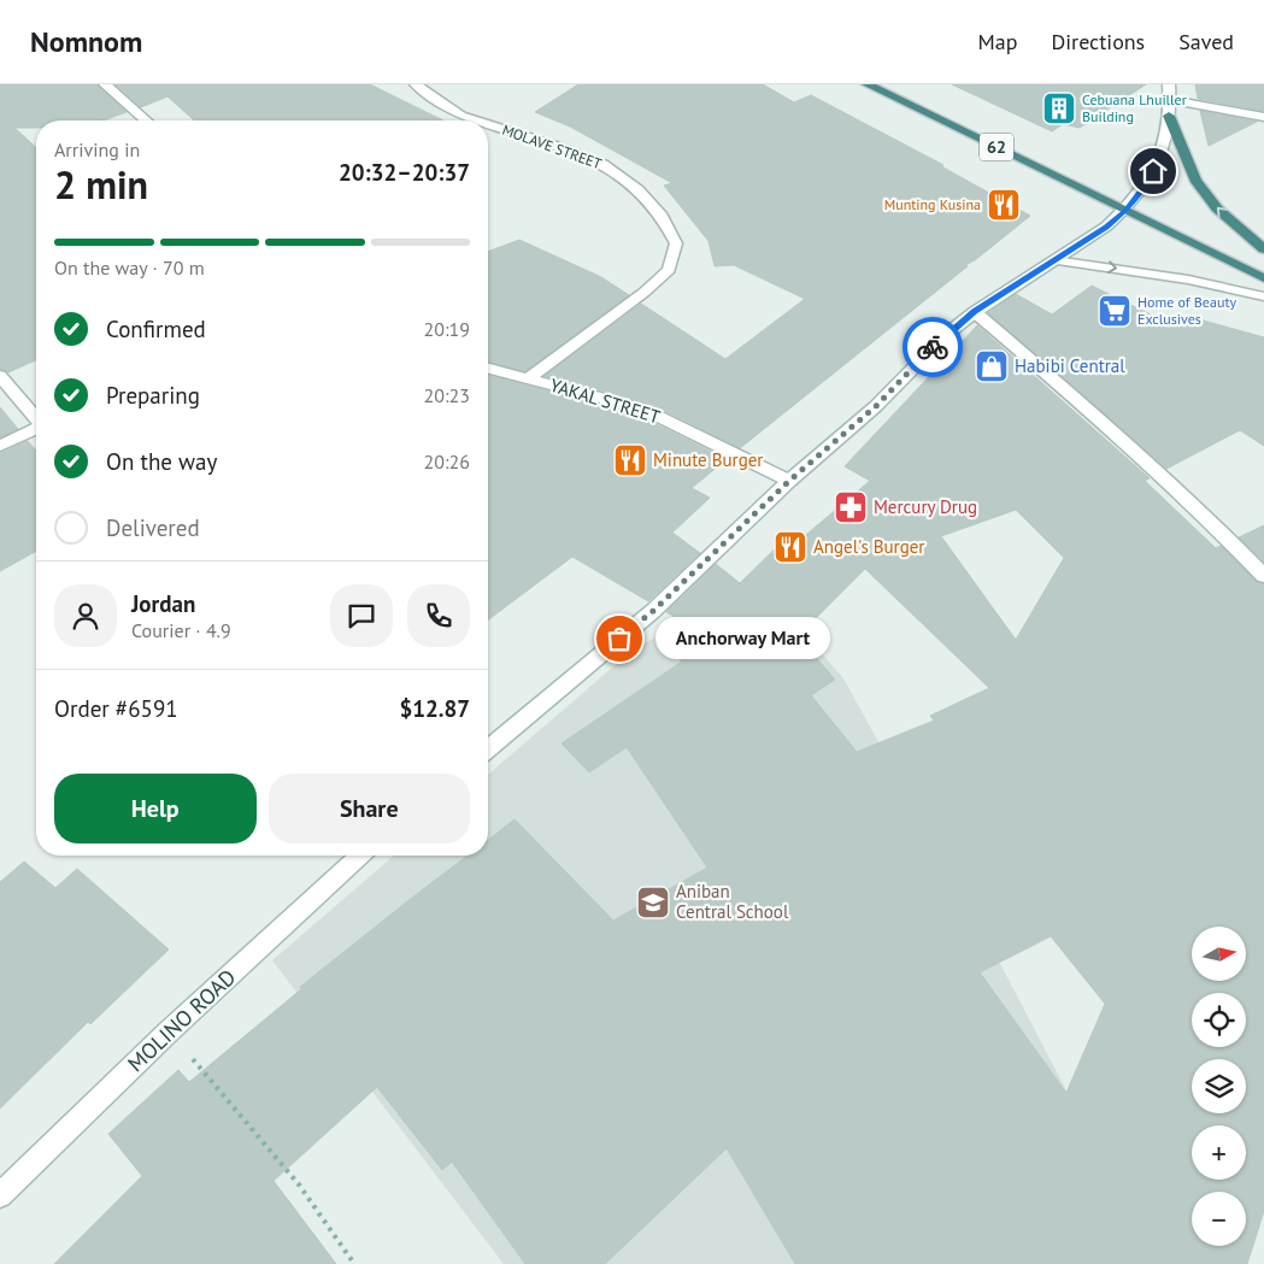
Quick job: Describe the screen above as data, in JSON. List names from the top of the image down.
{
  "streets": {
    "highway": ["62"],
    "main road": ["MOLAVE STREET", "YAKAL STREET", "MOLINO ROAD"]
  },
  "crossings": [
    ["MOLAVE STREET", "YAKAL STREET"]
  ],
  "places": {
    "building": ["Cebuana Lhuiller Building"],
    "restaurant": ["Munting Kusina", "Minute Burger", "Angel's Burger"],
    "supermarket": ["Home of Beauty Exclusives"],
    "shop": ["Habibi Central"],
    "pharmacy": ["Mercury Drug"],
    "other": ["Anchorway Mart"],
    "school or university": ["Aniban Central School"]
  },
  "north": "right",
  "page": {
    "header": "Nomnom",
    "nav": ["Map", "Directions", "Saved"],
    "heading": ["2 min", "Arriving in", "20:32–20:37"],
    "panel": [
      "Jordan",
      "Courier · 4.9",
      "Order #6591",
      "$12.87"
    ],
    "bar": "On the way · 70 m",
    "list": [
      ["Confirmed", "20:19"],
      ["Preparing", "20:23"],
      ["On the way", "20:26"],
      "Delivered"
    ],
    "bubble": "Anchorway Mart",
    "buttons": ["Help", "Share"],
    "map_buttons": ["+", "−"]
  }
}
